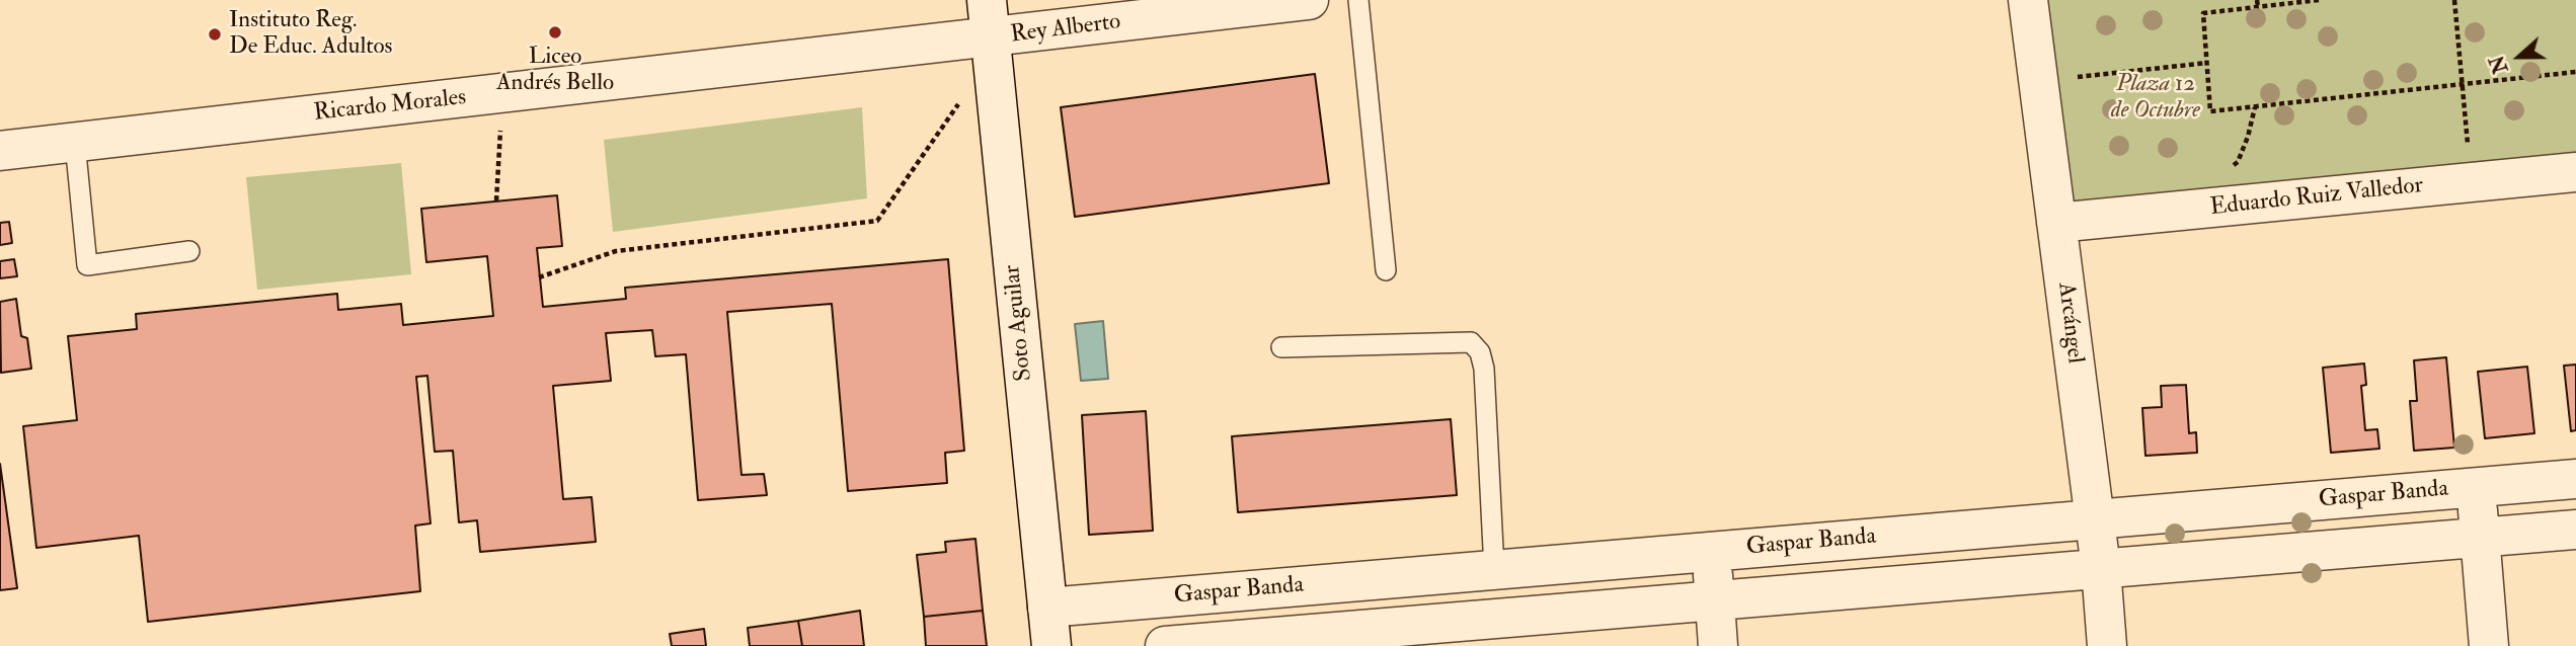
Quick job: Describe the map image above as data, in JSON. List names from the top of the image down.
{
  "streets": {
    "street": [
      "Rey Alberto",
      "Ricardo Morales",
      "Eduardo Ruiz Valledor",
      "Soto Aguilar",
      "Arcángel",
      "Gaspar Banda"
    ]
  },
  "crossings": [
    ["Rey Alberto", "Ricardo Morales"],
    ["Rey Alberto", "Soto Aguilar"],
    ["Ricardo Morales", "Soto Aguilar"],
    ["Eduardo Ruiz Valledor", "Arcángel"],
    ["Soto Aguilar", "Gaspar Banda"],
    ["Arcángel", "Gaspar Banda"]
  ],
  "parks": ["Plaza 12 de Octubre"],
  "places": ["Liceo Andrés Bello", "Instituto Reg. De Educ. Adultos"],
  "north": "left"
}
